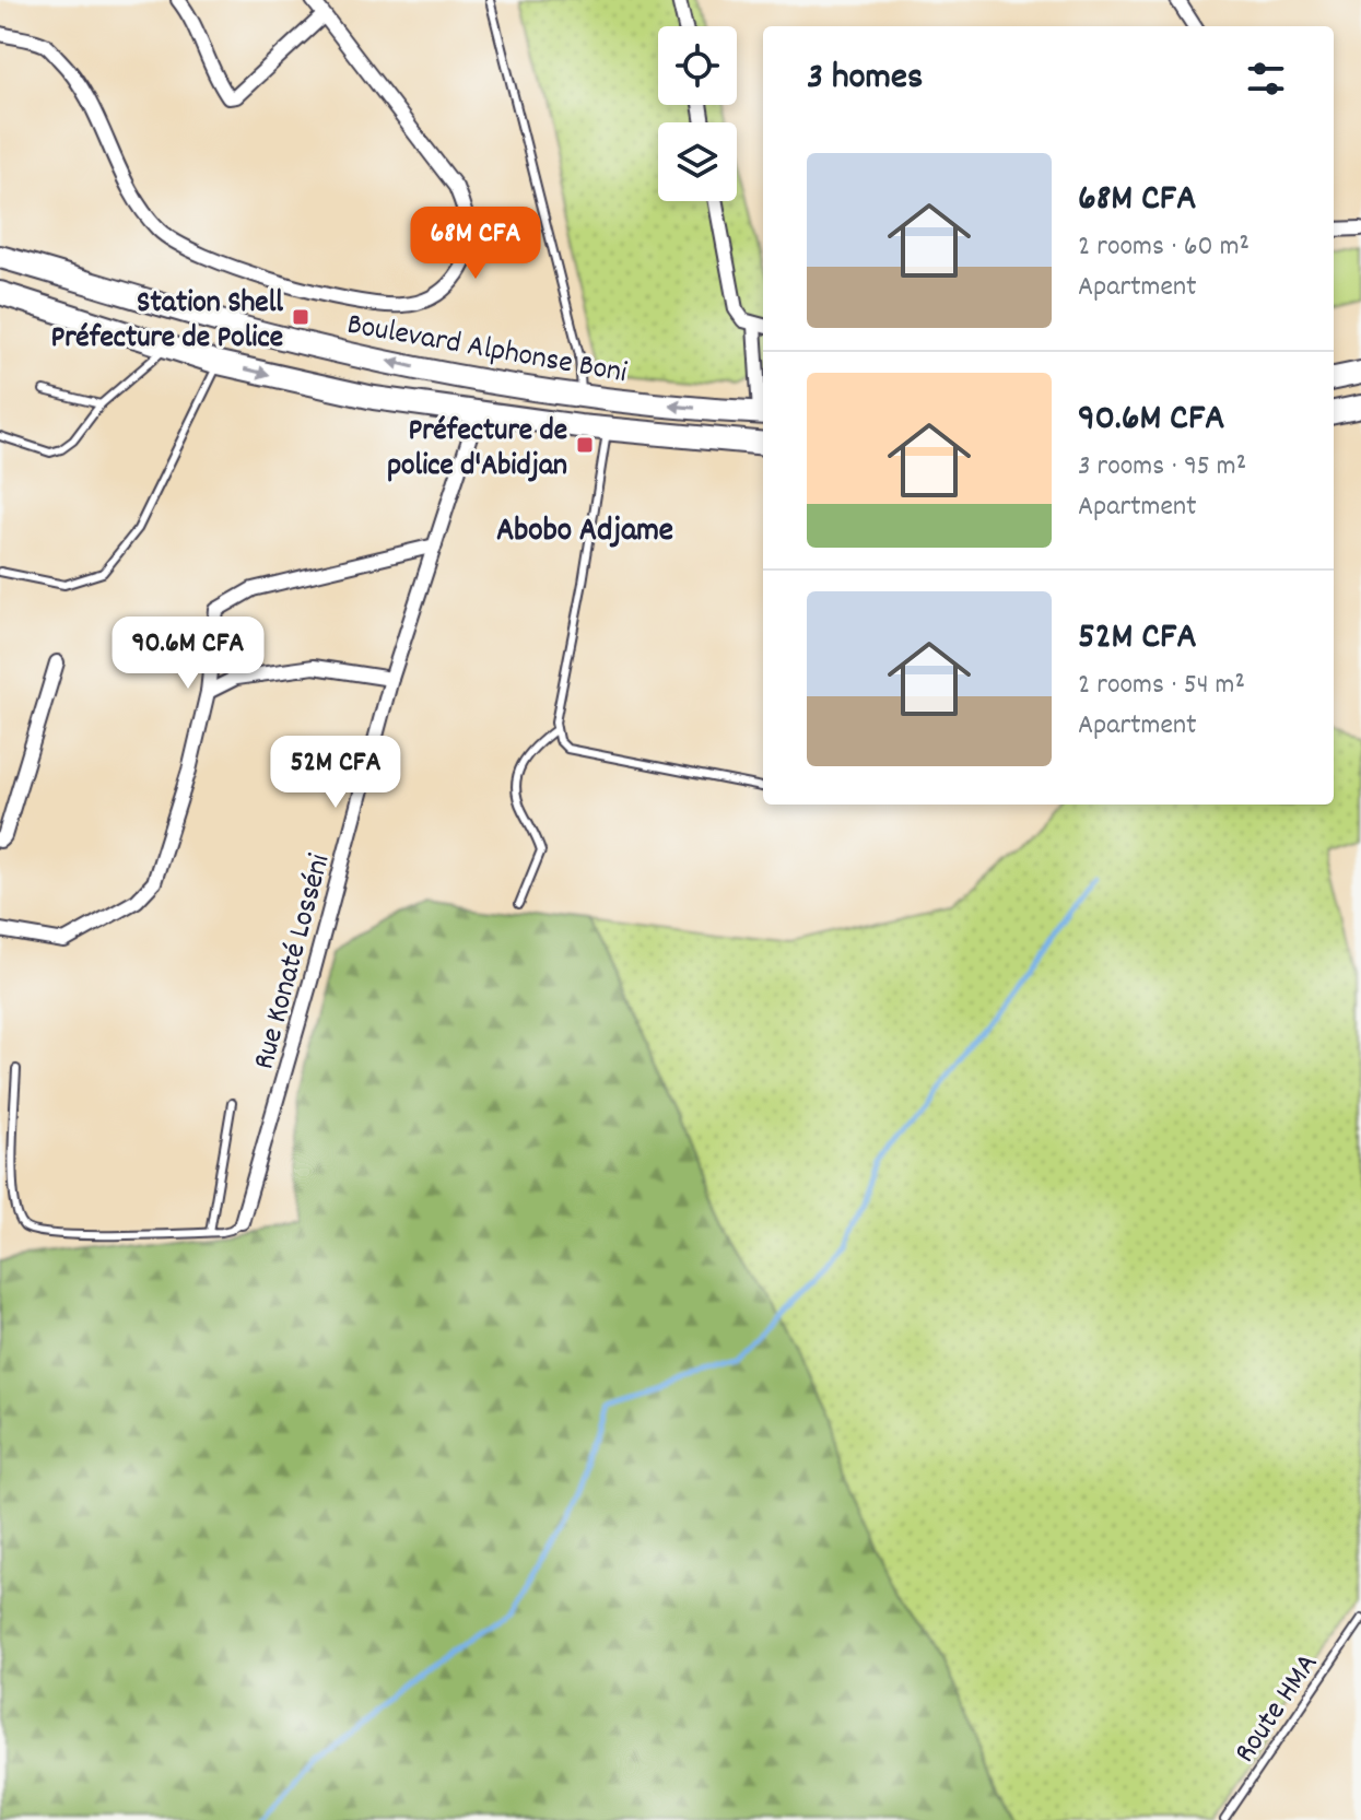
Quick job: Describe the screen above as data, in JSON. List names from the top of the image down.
{
  "streets": {
    "main road": ["Boulevard Alphonse Boni"],
    "street": ["Rue Konaté Losséni"],
    "lane": ["Route HMA"]
  },
  "crossings": [
    ["Boulevard Alphonse Boni", "Rue Konaté Losséni"]
  ],
  "districts": ["Abobo Adjame"],
  "places": {
    "transit": ["Station Shell Préfecture de Police", "Préfecture de police d'Abidjan"]
  },
  "page": {
    "heading": "3 homes",
    "list": [
      {
        "name": "68M CFA",
        "note": "2 rooms · 60 m² · Apartment"
      },
      {
        "name": "90.6M CFA",
        "note": "3 rooms · 95 m² · Apartment"
      },
      {
        "name": "52M CFA",
        "note": "2 rooms · 54 m² · Apartment"
      }
    ],
    "price": ["68M CFA", "90.6M CFA", "52M CFA"]
  }
}
